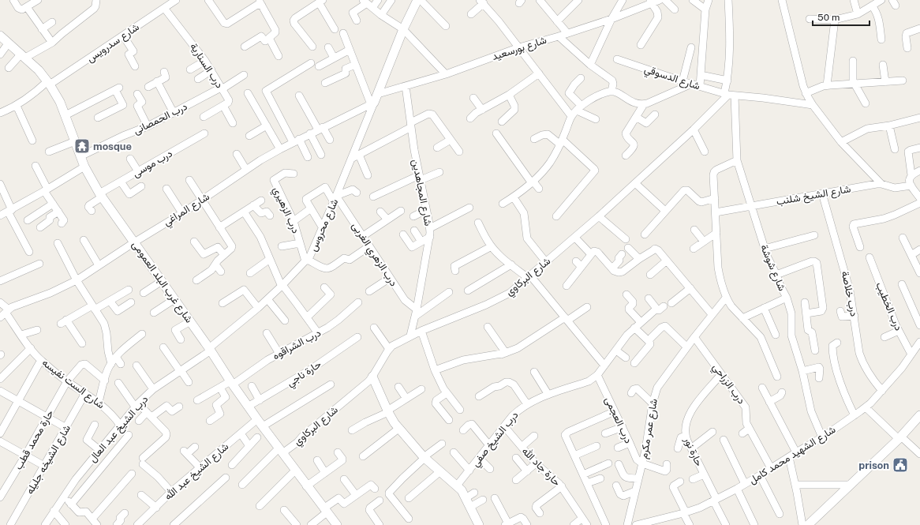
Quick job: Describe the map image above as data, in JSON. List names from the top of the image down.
{
  "streets": {
    "street": [
      "شارع سدرويس",
      "شارع بورسعيد",
      "درب السنارية",
      "شارع الدسوقي",
      "درب الحمصانى",
      "درب موسى",
      "شارع المجاهدين",
      "شارع الشيخ شلنب",
      "شارع المراغي",
      "درب الزهيري",
      "شارع محروس",
      "درب الزهري الغربى",
      "شارع شوشة",
      "شارع البركاوي",
      "شارع غرب البلد العمومى",
      "درب خلاصة",
      "درب الخطيب",
      "درب الشراقوه",
      "حارة ناجي",
      "شارع الست نفيسه",
      "درب الزراحي",
      "درب العجمى",
      "درب الشيخ عبد العال",
      "شارع عمر مكرم",
      "درب الشيخ صفي",
      "حارة محمد قطب",
      "حارة نور",
      "شارع الشهيد محمد كامل",
      "شارع الشيخه جليله",
      "حارة جاد الله",
      "شارع الشيخ عبد الله"
    ]
  },
  "crossings": [
    ["شارع سدرويس", "درب السنارية"],
    ["شارع سدرويس", "شارع غرب البلد العمومى"],
    ["شارع بورسعيد", "شارع المجاهدين"],
    ["درب السنارية", "درب الحمصانى"],
    ["شارع الدسوقي", "شارع شوشة"],
    ["شارع الدسوقي", "شارع البركاوي"],
    ["درب الحمصانى", "شارع غرب البلد العمومى"],
    ["درب موسى", "شارع غرب البلد العمومى"],
    ["شارع المجاهدين", "درب الزهري الغربى"],
    ["شارع المجاهدين", "شارع البركاوي"],
    ["شارع الشيخ شلنب", "شارع شوشة"],
    ["شارع الشيخ شلنب", "درب خلاصة"],
    ["شارع المراغي", "شارع محروس"],
    ["شارع المراغي", "شارع غرب البلد العمومى"],
    ["شارع المراغي", "شارع الست نفيسه"],
    ["درب الزهيري", "شارع محروس"],
    ["شارع محروس", "درب الزهري الغربى"],
    ["شارع محروس", "شارع غرب البلد العمومى"],
    ["شارع محروس", "درب الشيخ عبد العال"],
    ["شارع شوشة", "شارع البركاوي"],
    ["شارع شوشة", "شارع الشهيد محمد كامل"],
    ["شارع البركاوي", "شارع غرب البلد العمومى"],
    ["شارع غرب البلد العمومى", "درب الشراقوه"],
    ["شارع غرب البلد العمومى", "حارة ناجي"],
    ["شارع غرب البلد العمومى", "درب الشيخ عبد العال"],
    ["شارع غرب البلد العمومى", "شارع الشيخ عبد الله"],
    ["درب خلاصة", "شارع الشهيد محمد كامل"],
    ["درب الخطيب", "شارع الشهيد محمد كامل"],
    ["شارع الست نفيسه", "درب الشيخ عبد العال"],
    ["شارع الست نفيسه", "حارة محمد قطب"],
    ["شارع الست نفيسه", "شارع الشيخه جليله"],
    ["درب الزراحي", "شارع عمر مكرم"],
    ["درب الزراحي", "حارة نور"],
    ["درب الزراحي", "شارع الشهيد محمد كامل"],
    ["درب العجمى", "شارع عمر مكرم"],
    ["درب العجمى", "درب الشيخ صفي"],
    ["درب الشيخ صفي", "حارة جاد الله"],
    ["حارة نور", "شارع الشهيد محمد كامل"]
  ],
  "places": {
    "temple": ["mosque"],
    "public building": ["prison"]
  },
  "scale_bar": "50 m"
}
